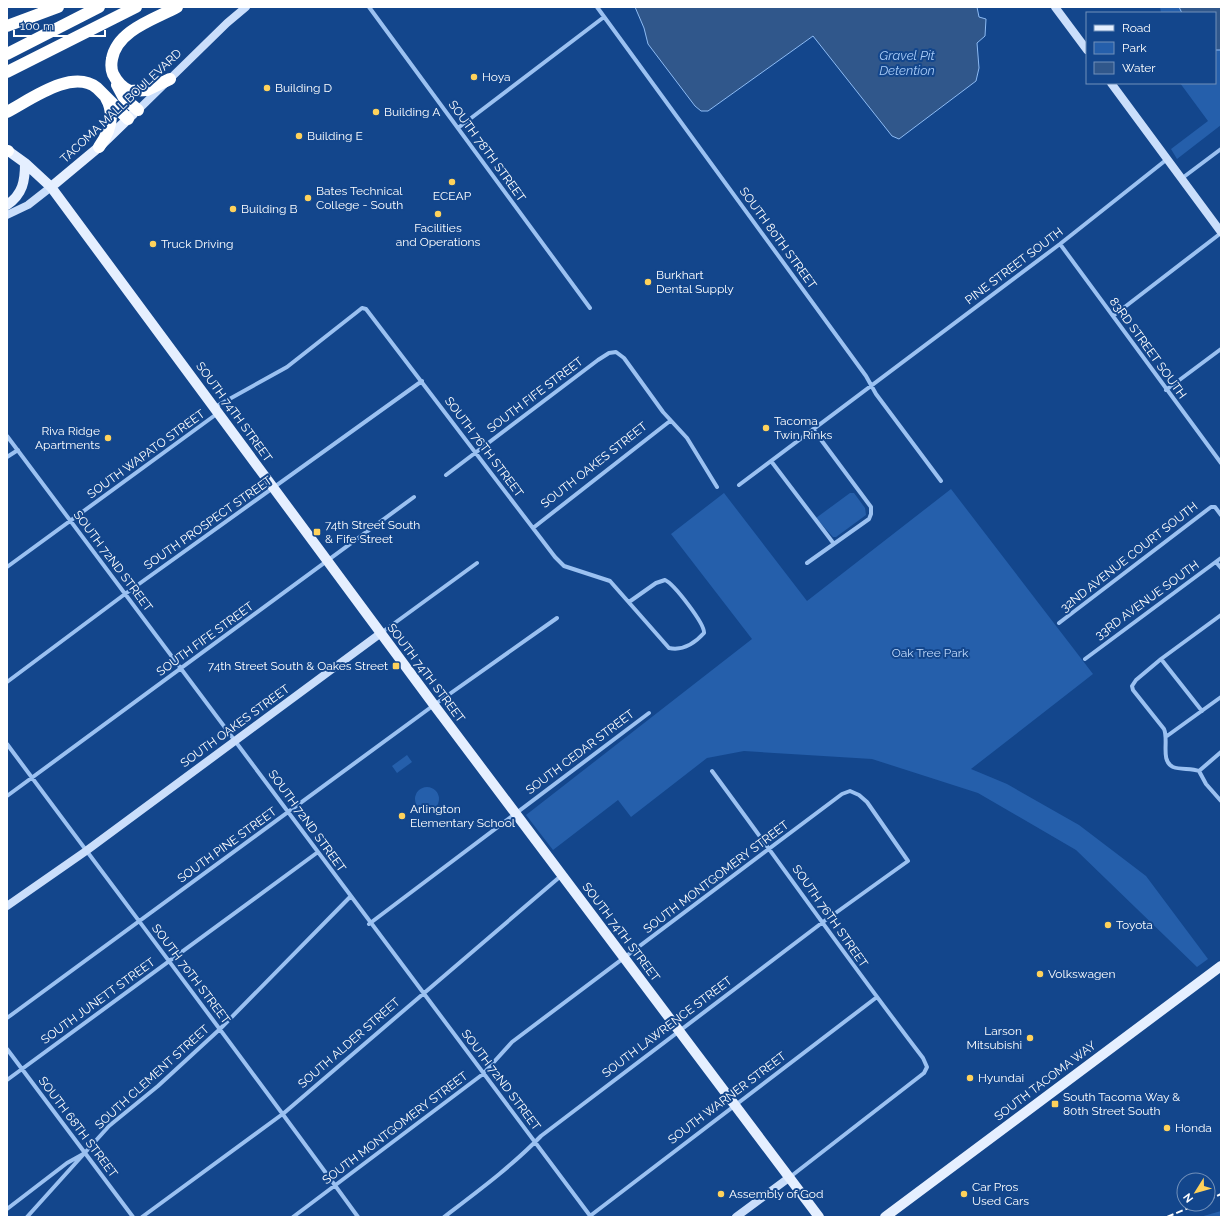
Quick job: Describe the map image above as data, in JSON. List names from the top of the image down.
{
  "streets": {
    "main road": ["TACOMA MALL BOULEVARD", "SOUTH 74TH STREET", "SOUTH TACOMA WAY"],
    "street": [
      "SOUTH 78TH STREET",
      "SOUTH 80TH STREET",
      "PINE STREET SOUTH",
      "83RD STREET SOUTH",
      "SOUTH FIFE STREET",
      "SOUTH 76TH STREET",
      "SOUTH WAPATO STREET",
      "SOUTH OAKES STREET",
      "SOUTH PROSPECT STREET",
      "32ND AVENUE COURT SOUTH",
      "SOUTH 72ND STREET",
      "33RD AVENUE SOUTH",
      "SOUTH CEDAR STREET",
      "SOUTH PINE STREET",
      "SOUTH MONTGOMERY STREET",
      "SOUTH 70TH STREET",
      "SOUTH JUNETT STREET",
      "SOUTH LAWRENCE STREET",
      "SOUTH ALDER STREET",
      "SOUTH CLEMENT STREET",
      "SOUTH WARNER STREET",
      "SOUTH 68TH STREET"
    ]
  },
  "crossings": [
    ["TACOMA MALL BOULEVARD", "SOUTH 74TH STREET"],
    ["SOUTH 80TH STREET", "PINE STREET SOUTH"],
    ["PINE STREET SOUTH", "83RD STREET SOUTH"],
    ["SOUTH FIFE STREET", "SOUTH 74TH STREET"],
    ["SOUTH FIFE STREET", "SOUTH 76TH STREET"],
    ["SOUTH FIFE STREET", "SOUTH OAKES STREET"],
    ["SOUTH FIFE STREET", "SOUTH 72ND STREET"],
    ["SOUTH FIFE STREET", "SOUTH 70TH STREET"],
    ["SOUTH 74TH STREET", "SOUTH 76TH STREET"],
    ["SOUTH 74TH STREET", "SOUTH WAPATO STREET"],
    ["SOUTH 74TH STREET", "SOUTH OAKES STREET"],
    ["SOUTH 74TH STREET", "SOUTH PROSPECT STREET"],
    ["SOUTH 74TH STREET", "SOUTH CEDAR STREET"],
    ["SOUTH 74TH STREET", "SOUTH PINE STREET"],
    ["SOUTH 74TH STREET", "SOUTH MONTGOMERY STREET"],
    ["SOUTH 74TH STREET", "SOUTH LAWRENCE STREET"],
    ["SOUTH 74TH STREET", "SOUTH ALDER STREET"],
    ["SOUTH 74TH STREET", "SOUTH WARNER STREET"],
    ["SOUTH 76TH STREET", "SOUTH WAPATO STREET"],
    ["SOUTH 76TH STREET", "SOUTH OAKES STREET"],
    ["SOUTH 76TH STREET", "SOUTH PROSPECT STREET"],
    ["SOUTH 76TH STREET", "SOUTH MONTGOMERY STREET"],
    ["SOUTH 76TH STREET", "SOUTH LAWRENCE STREET"],
    ["SOUTH 76TH STREET", "SOUTH WARNER STREET"],
    ["SOUTH WAPATO STREET", "SOUTH 72ND STREET"],
    ["SOUTH OAKES STREET", "SOUTH 72ND STREET"],
    ["SOUTH OAKES STREET", "SOUTH 70TH STREET"],
    ["SOUTH PROSPECT STREET", "SOUTH 72ND STREET"],
    ["SOUTH 72ND STREET", "SOUTH CEDAR STREET"],
    ["SOUTH 72ND STREET", "SOUTH PINE STREET"],
    ["SOUTH 72ND STREET", "SOUTH MONTGOMERY STREET"],
    ["SOUTH 72ND STREET", "SOUTH JUNETT STREET"],
    ["SOUTH 72ND STREET", "SOUTH LAWRENCE STREET"],
    ["SOUTH 72ND STREET", "SOUTH ALDER STREET"],
    ["SOUTH 72ND STREET", "SOUTH CLEMENT STREET"],
    ["SOUTH 72ND STREET", "SOUTH WARNER STREET"],
    ["SOUTH PINE STREET", "SOUTH 70TH STREET"],
    ["SOUTH MONTGOMERY STREET", "SOUTH 70TH STREET"],
    ["SOUTH MONTGOMERY STREET", "SOUTH LAWRENCE STREET"],
    ["SOUTH 70TH STREET", "SOUTH JUNETT STREET"],
    ["SOUTH 70TH STREET", "SOUTH ALDER STREET"],
    ["SOUTH 70TH STREET", "SOUTH CLEMENT STREET"],
    ["SOUTH JUNETT STREET", "SOUTH 68TH STREET"],
    ["SOUTH CLEMENT STREET", "SOUTH 68TH STREET"]
  ],
  "water": ["Gravel Pit Detention"],
  "parks": ["Oak Tree Park"],
  "places": {
    "other": [
      "Hoya",
      "Building D",
      "Building A",
      "Building E",
      "ECEAP",
      "Bates Technical College - South",
      "Building B",
      "Facilities and Operations",
      "Truck Driving",
      "Burkhart Dental Supply",
      "Tacoma Twin Rinks",
      "Riva Ridge Apartments",
      "Arlington Elementary School",
      "Toyota",
      "Volkswagen",
      "Larson Mitsubishi",
      "Hyundai",
      "Honda",
      "Assembly of God",
      "Car Pros Used Cars"
    ],
    "transit": ["74th Street South & Fife Street", "74th Street South & Oakes Street", "South Tacoma Way & 80th Street South"]
  },
  "legend": ["Road", "Park", "Water"],
  "scale_bar": "100 m",
  "north": "bottom left"
}
